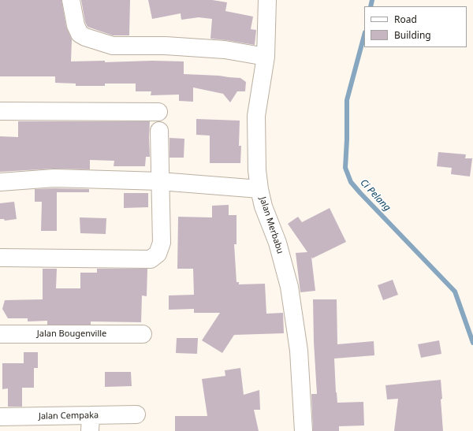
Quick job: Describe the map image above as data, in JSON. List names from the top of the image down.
{
  "streets": {
    "street": ["Jalan Merbabu", "Jalan Bougenville", "Jalan Cempaka"]
  },
  "water": ["Ci Pelang"],
  "legend": ["Road", "Building"]
}
